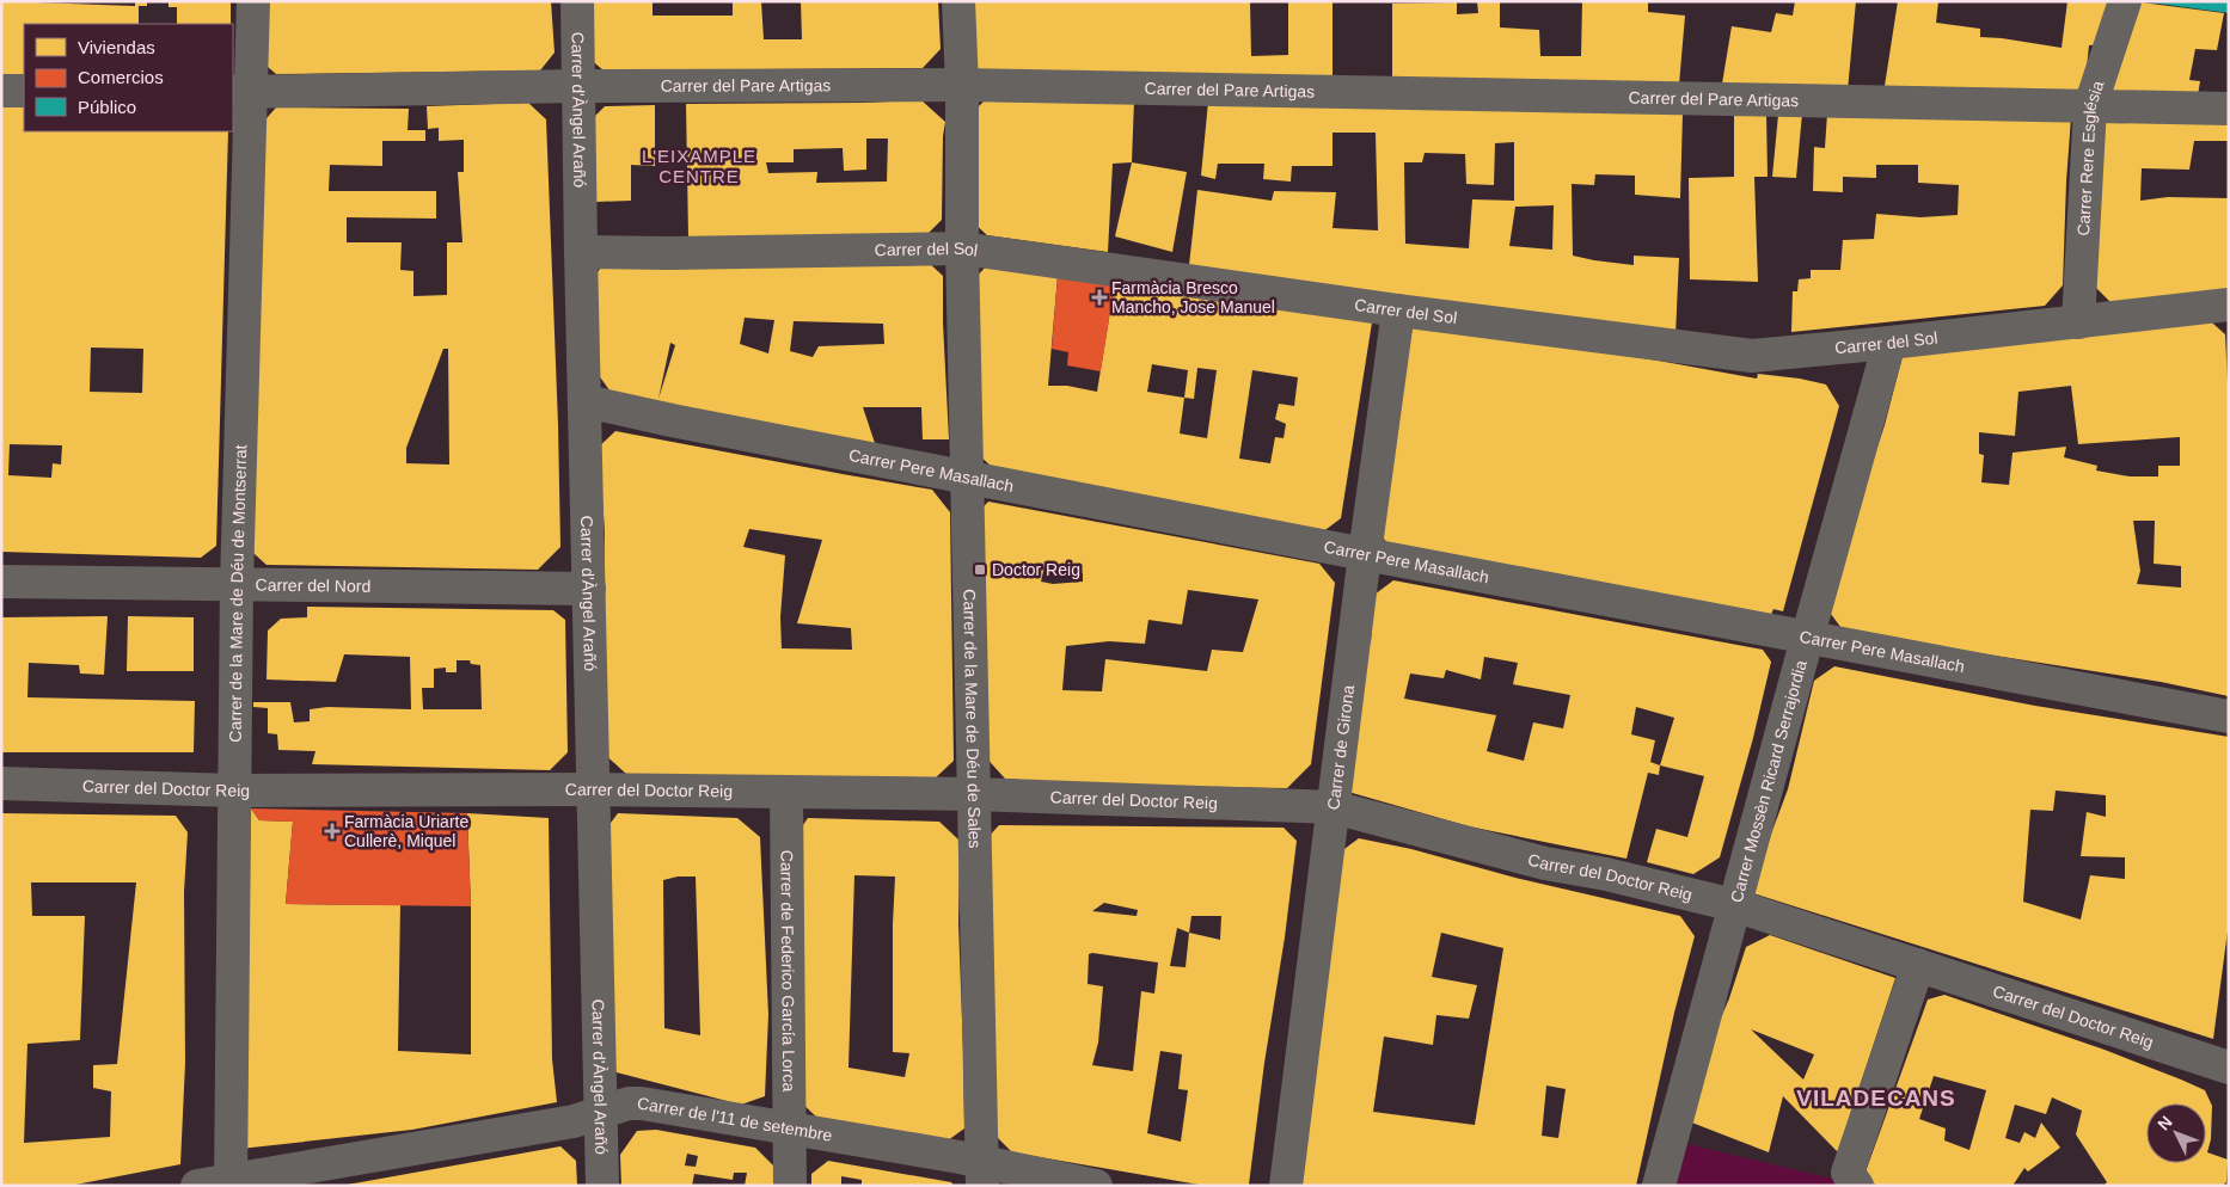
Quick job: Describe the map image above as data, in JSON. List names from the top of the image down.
{
  "streets": {
    "street": [
      "Carrer del Pare Artigas",
      "Carrer d'Àngel Arañó",
      "Carrer Rere Església",
      "Carrer del Sol",
      "Carrer Pere Masallach",
      "Carrer del Nord",
      "Carrer de la Mare de Déu de Montserrat",
      "Carrer de la Mare de Déu de Sales",
      "Carrer de Girona",
      "Carrer Mossèn Ricard Serrajordia",
      "Carrer del Doctor Reig",
      "Carrer de Federico García Lorca",
      "Carrer de l'11 de setembre"
    ]
  },
  "crossings": [
    ["Carrer del Pare Artigas", "Carrer d'Àngel Arañó"],
    ["Carrer del Pare Artigas", "Carrer Rere Església"],
    ["Carrer del Pare Artigas", "Carrer de la Mare de Déu de Montserrat"],
    ["Carrer del Pare Artigas", "Carrer de la Mare de Déu de Sales"],
    ["Carrer d'Àngel Arañó", "Carrer del Sol"],
    ["Carrer d'Àngel Arañó", "Carrer Pere Masallach"],
    ["Carrer d'Àngel Arañó", "Carrer del Nord"],
    ["Carrer d'Àngel Arañó", "Carrer del Doctor Reig"],
    ["Carrer d'Àngel Arañó", "Carrer de l'11 de setembre"],
    ["Carrer Rere Església", "Carrer del Sol"],
    ["Carrer del Sol", "Carrer de la Mare de Déu de Sales"],
    ["Carrer del Sol", "Carrer de Girona"],
    ["Carrer del Sol", "Carrer Mossèn Ricard Serrajordia"],
    ["Carrer Pere Masallach", "Carrer de la Mare de Déu de Sales"],
    ["Carrer Pere Masallach", "Carrer de Girona"],
    ["Carrer Pere Masallach", "Carrer Mossèn Ricard Serrajordia"],
    ["Carrer del Nord", "Carrer de la Mare de Déu de Montserrat"],
    ["Carrer de la Mare de Déu de Montserrat", "Carrer del Doctor Reig"],
    ["Carrer de la Mare de Déu de Montserrat", "Carrer de l'11 de setembre"],
    ["Carrer de la Mare de Déu de Sales", "Carrer del Doctor Reig"],
    ["Carrer de la Mare de Déu de Sales", "Carrer de l'11 de setembre"],
    ["Carrer de Girona", "Carrer del Doctor Reig"],
    ["Carrer Mossèn Ricard Serrajordia", "Carrer del Doctor Reig"],
    ["Carrer del Doctor Reig", "Carrer de Federico García Lorca"],
    ["Carrer de Federico García Lorca", "Carrer de l'11 de setembre"]
  ],
  "districts": ["L'EIXAMPLE CENTRE", "VILADECANS"],
  "places": {
    "health": ["Farmàcia Bresco Mancho, Jose Manuel", "Farmàcia Uriarte Cullerè, Miquel"],
    "transit": ["Doctor Reig"]
  },
  "legend": ["Viviendas", "Comercios", "Público"],
  "north": "top left"
}
